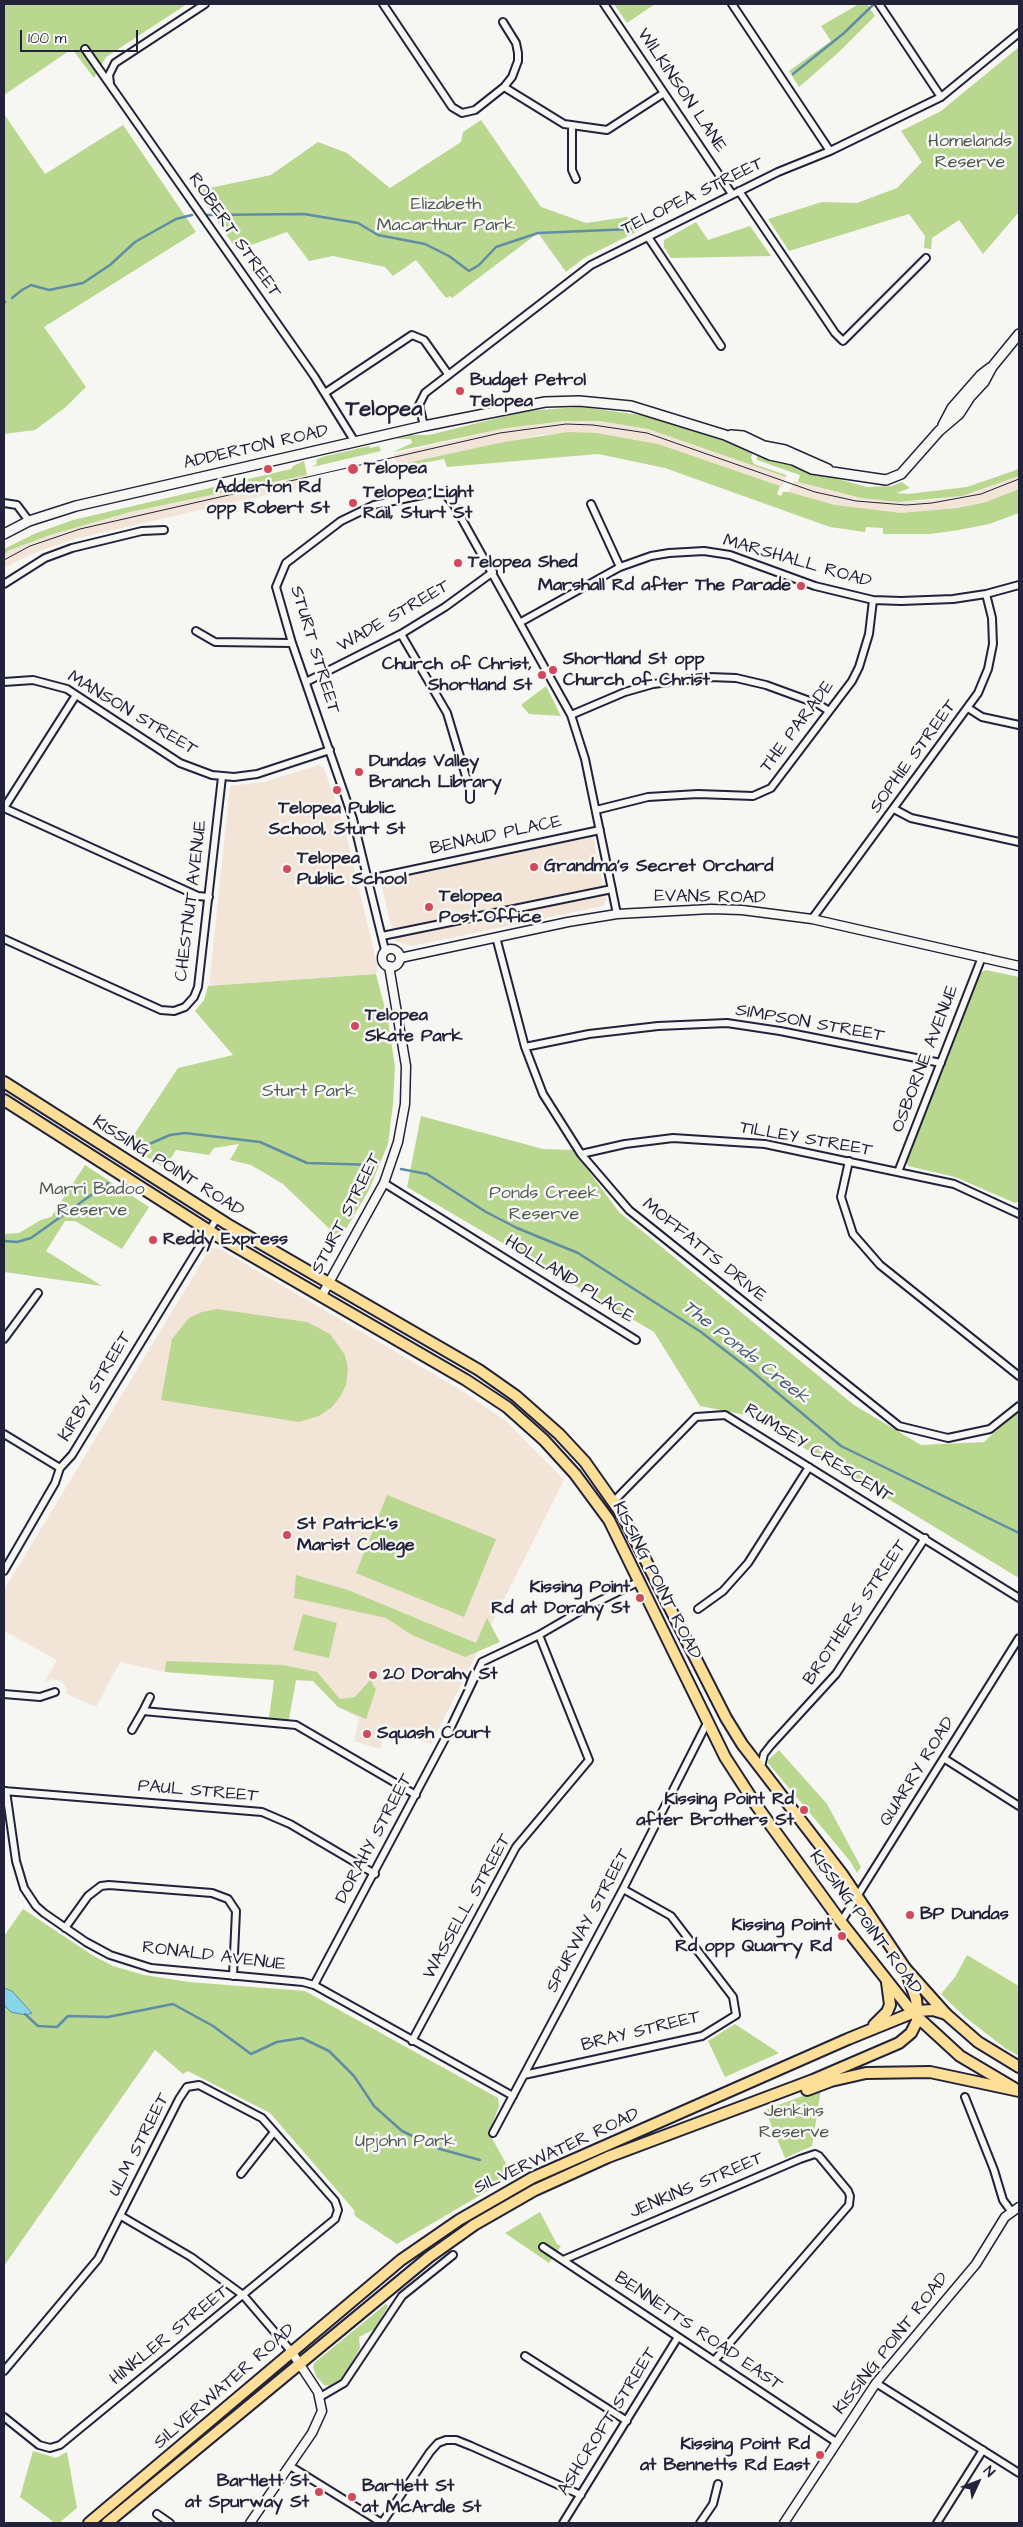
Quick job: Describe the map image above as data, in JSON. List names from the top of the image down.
{
  "streets": {
    "main road": ["ADDERTON ROAD", "KISSING POINT ROAD", "SILVERWATER ROAD"],
    "street": [
      "WILKINSON LANE",
      "TELOPEA STREET",
      "ROBERT STREET",
      "MARSHALL ROAD",
      "WADE STREET",
      "STURT STREET",
      "MANSON STREET",
      "THE PARADE",
      "SOPHIE STREET",
      "BENAUD PLACE",
      "EVANS ROAD",
      "CHESTNUT AVENUE",
      "SIMPSON STREET",
      "OSBORNE AVENUE",
      "TILLEY STREET",
      "MOFFATTS DRIVE",
      "HOLLAND PLACE",
      "KIRBY STREET",
      "RUMSEY CRESCENT",
      "BROTHERS STREET",
      "QUARRY ROAD",
      "PAUL STREET",
      "DORAHY STREET",
      "WASSELL STREET",
      "SPURWAY STREET",
      "RONALD AVENUE",
      "BRAY STREET",
      "ULM STREET",
      "JENKINS STREET",
      "BENNETTS ROAD EAST",
      "HINKLER STREET",
      "ASHCROFT STREET"
    ]
  },
  "crossings": [
    ["WILKINSON LANE", "TELOPEA STREET"],
    ["TELOPEA STREET", "ADDERTON ROAD"],
    ["ROBERT STREET", "ADDERTON ROAD"],
    ["MARSHALL ROAD", "THE PARADE"],
    ["MARSHALL ROAD", "SOPHIE STREET"],
    ["WADE STREET", "STURT STREET"],
    ["STURT STREET", "MANSON STREET"],
    ["STURT STREET", "BENAUD PLACE"],
    ["STURT STREET", "EVANS ROAD"],
    ["STURT STREET", "KISSING POINT ROAD"],
    ["STURT STREET", "HOLLAND PLACE"],
    ["MANSON STREET", "CHESTNUT AVENUE"],
    ["SOPHIE STREET", "EVANS ROAD"],
    ["EVANS ROAD", "OSBORNE AVENUE"],
    ["EVANS ROAD", "MOFFATTS DRIVE"],
    ["SIMPSON STREET", "OSBORNE AVENUE"],
    ["SIMPSON STREET", "MOFFATTS DRIVE"],
    ["OSBORNE AVENUE", "TILLEY STREET"],
    ["TILLEY STREET", "MOFFATTS DRIVE"],
    ["KISSING POINT ROAD", "KIRBY STREET"],
    ["KISSING POINT ROAD", "RUMSEY CRESCENT"],
    ["KISSING POINT ROAD", "BROTHERS STREET"],
    ["KISSING POINT ROAD", "QUARRY ROAD"],
    ["KISSING POINT ROAD", "DORAHY STREET"],
    ["KISSING POINT ROAD", "SPURWAY STREET"],
    ["KISSING POINT ROAD", "SILVERWATER ROAD"],
    ["KISSING POINT ROAD", "BENNETTS ROAD EAST"],
    ["RUMSEY CRESCENT", "BROTHERS STREET"],
    ["PAUL STREET", "DORAHY STREET"],
    ["PAUL STREET", "RONALD AVENUE"],
    ["DORAHY STREET", "WASSELL STREET"],
    ["DORAHY STREET", "RONALD AVENUE"],
    ["SPURWAY STREET", "BRAY STREET"],
    ["ULM STREET", "HINKLER STREET"],
    ["JENKINS STREET", "BENNETTS ROAD EAST"],
    ["BENNETTS ROAD EAST", "ASHCROFT STREET"]
  ],
  "districts": ["Telopea"],
  "water": ["The Ponds Creek"],
  "parks": [
    "Homelands Reserve",
    "Elizabeth Macarthur Park",
    "Sturt Park",
    "Marri Badoo Reserve",
    "Ponds Creek Reserve",
    "Jenkins Reserve",
    "Upjohn Park"
  ],
  "places": [
    "Budget Petrol Telopea",
    "Adderton Rd opp Robert St",
    "Telopea",
    "Telopea Light Rail, Sturt St",
    "Telopea Shed",
    "Marshall Rd after The Parade",
    "Shortland St opp Church of Christ",
    "Church of Christ, Shortland St",
    "Dundas Valley Branch Library",
    "Telopea Public School, Sturt St",
    "Grandma's Secret Orchard",
    "Telopea Public School",
    "Telopea Post Office",
    "Telopea Skate Park",
    "Reddy Express",
    "St Patrick's Marist College",
    "Kissing Point Rd at Dorahy St",
    "20 Dorahy St",
    "Squash Court",
    "Kissing Point Rd after Brothers St",
    "BP Dundas",
    "Kissing Point Rd opp Quarry Rd",
    "Kissing Point Rd at Bennetts Rd East",
    "Bartlett St at Spurway St",
    "Bartlett St at McArdle St"
  ],
  "scale_bar": "100 m",
  "north": "top right"
}
